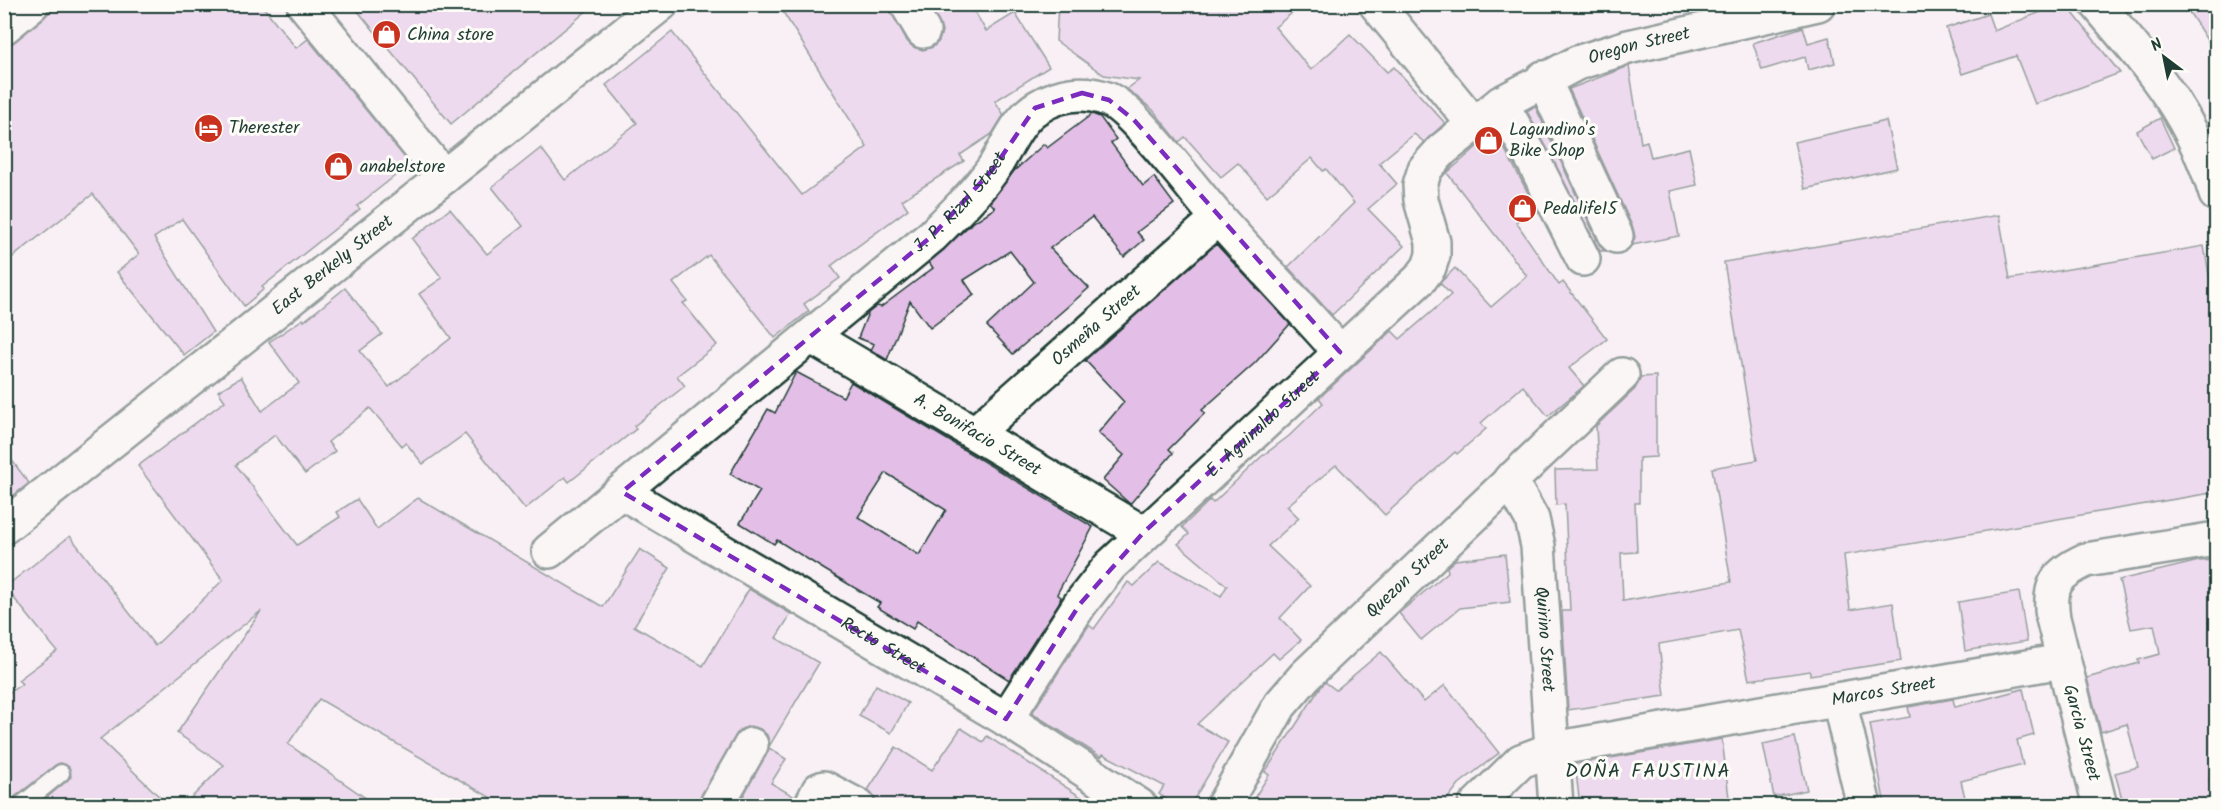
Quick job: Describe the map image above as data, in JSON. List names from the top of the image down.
{
  "streets": {
    "street": [
      "Oregon Street",
      "J. P. Rizal Street",
      "East Berkely Street",
      "Osmeña Street",
      "E. Aguinaldo Street",
      "A. Bonifacio Street",
      "Quezon Street",
      "Quirino Street",
      "Recto Street",
      "Marcos Street",
      "Garcia Street"
    ]
  },
  "crossings": [
    ["Oregon Street", "E. Aguinaldo Street"],
    ["J. P. Rizal Street", "Osmeña Street"],
    ["J. P. Rizal Street", "E. Aguinaldo Street"],
    ["J. P. Rizal Street", "A. Bonifacio Street"],
    ["J. P. Rizal Street", "Recto Street"],
    ["Osmeña Street", "A. Bonifacio Street"],
    ["E. Aguinaldo Street", "A. Bonifacio Street"],
    ["E. Aguinaldo Street", "Recto Street"],
    ["Quezon Street", "Quirino Street"],
    ["Quirino Street", "Marcos Street"],
    ["Marcos Street", "Garcia Street"]
  ],
  "districts": ["DOÑA FAUSTINA"],
  "places": {
    "shop": [
      "China store",
      "Lagundino's Bike Shop",
      "anabelstore",
      "Pedalife15"
    ],
    "hotel": ["Therester"]
  },
  "north": "top left"
}
